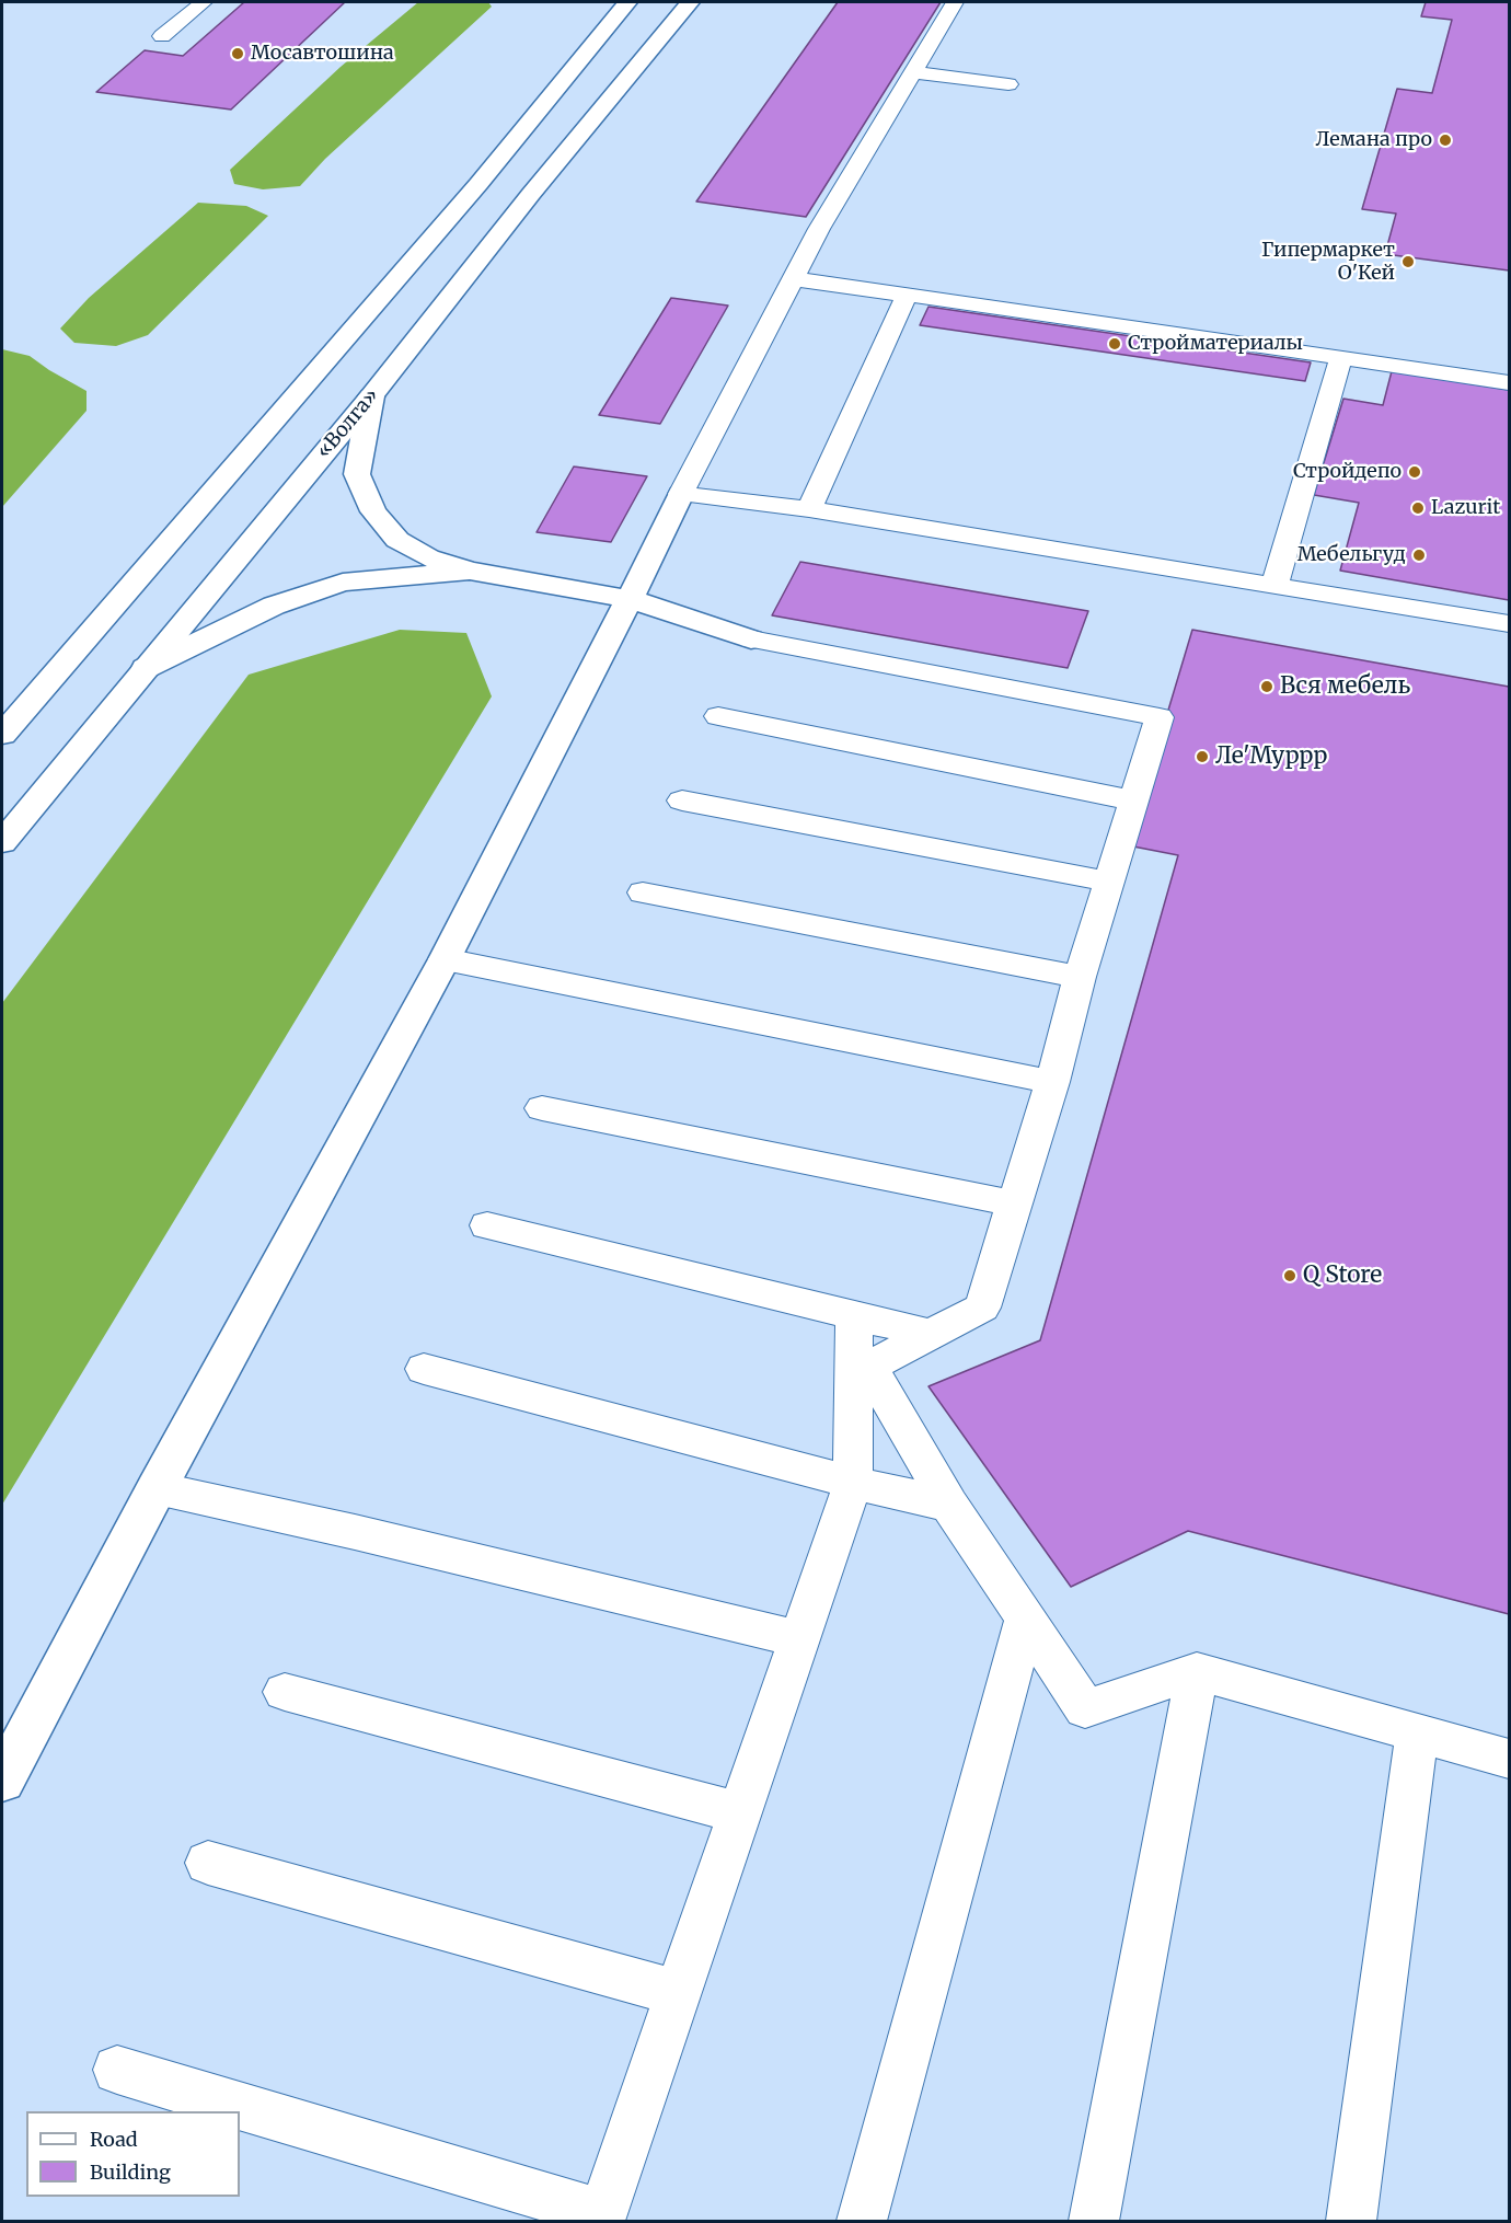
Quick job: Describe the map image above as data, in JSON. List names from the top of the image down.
{
  "streets": {
    "main road": ["«Волга»"]
  },
  "places": [
    "Мосавтошина",
    "Лемана про",
    "Гипермаркет О'Кей",
    "Стройматериалы",
    "Стройдепо",
    "Lazurit",
    "Мебельгуд",
    "Вся мебель",
    "Ле'Муррр",
    "Q Store"
  ],
  "legend": ["Road", "Building"]
}
